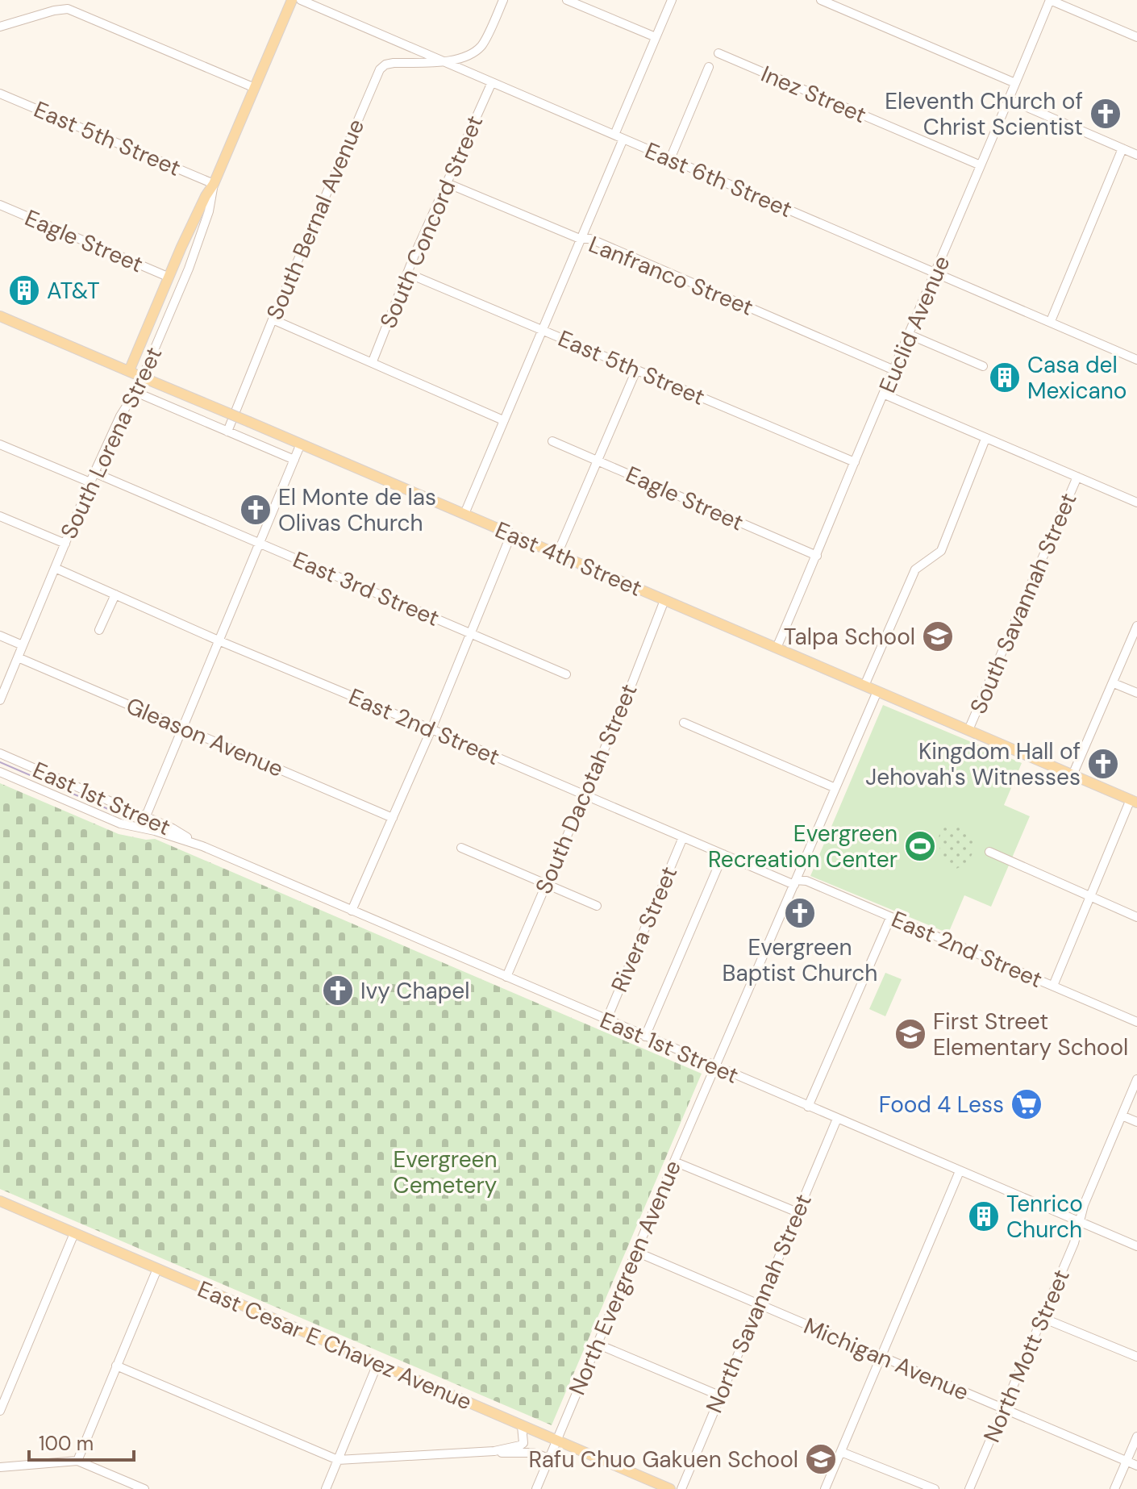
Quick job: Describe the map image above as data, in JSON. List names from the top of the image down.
{
  "streets": {
    "main road": ["South Lorena Street", "East 4th Street", "East Cesar E Chavez Avenue"],
    "street": [
      "Inez Street",
      "East 5th Street",
      "East 6th Street",
      "South Bernal Avenue",
      "South Concord Street",
      "Eagle Street",
      "Lanfranco Street",
      "Euclid Avenue",
      "East 3rd Street",
      "South Savannah Street",
      "East 2nd Street",
      "Gleason Avenue",
      "South Dacotah Street",
      "East 1st Street",
      "Rivera Street",
      "North Evergreen Avenue",
      "North Savannah Street",
      "North Mott Street",
      "Michigan Avenue"
    ]
  },
  "crossings": [
    ["Inez Street", "Euclid Avenue"],
    ["East 5th Street", "South Concord Street"],
    ["East 5th Street", "Euclid Avenue"],
    ["East 5th Street", "South Lorena Street"],
    ["East 6th Street", "South Bernal Avenue"],
    ["East 6th Street", "South Concord Street"],
    ["East 6th Street", "Euclid Avenue"],
    ["South Concord Street", "Lanfranco Street"],
    ["Eagle Street", "Euclid Avenue"],
    ["Eagle Street", "South Lorena Street"],
    ["Lanfranco Street", "Euclid Avenue"],
    ["Euclid Avenue", "East 4th Street"],
    ["South Lorena Street", "East 4th Street"],
    ["South Lorena Street", "East 3rd Street"],
    ["South Lorena Street", "East 2nd Street"],
    ["South Lorena Street", "Gleason Avenue"],
    ["East 4th Street", "South Savannah Street"],
    ["East 4th Street", "South Dacotah Street"],
    ["East 4th Street", "North Evergreen Avenue"],
    ["East 2nd Street", "South Dacotah Street"],
    ["East 2nd Street", "Rivera Street"],
    ["East 2nd Street", "North Evergreen Avenue"],
    ["South Dacotah Street", "East 1st Street"],
    ["East 1st Street", "Rivera Street"],
    ["East 1st Street", "North Evergreen Avenue"],
    ["East 1st Street", "North Savannah Street"],
    ["East 1st Street", "North Mott Street"],
    ["North Evergreen Avenue", "East Cesar E Chavez Avenue"],
    ["North Evergreen Avenue", "Michigan Avenue"],
    ["North Savannah Street", "Michigan Avenue"],
    ["North Mott Street", "Michigan Avenue"]
  ],
  "parks": ["Evergreen Cemetery"],
  "places": {
    "church": [
      "Eleventh Church of Christ Scientist",
      "El Monte de las Olivas Church",
      "Kingdom Hall of Jehovah's Witnesses",
      "Evergreen Baptist Church",
      "Ivy Chapel"
    ],
    "building": ["AT&T", "Casa del Mexicano", "Tenrico Church"],
    "school or university": ["Talpa School", "First Street Elementary School", "Rafu Chuo Gakuen School"],
    "sports": ["Evergreen Recreation Center"],
    "supermarket": ["Food 4 Less"]
  },
  "scale_bar": "100 m"
}
